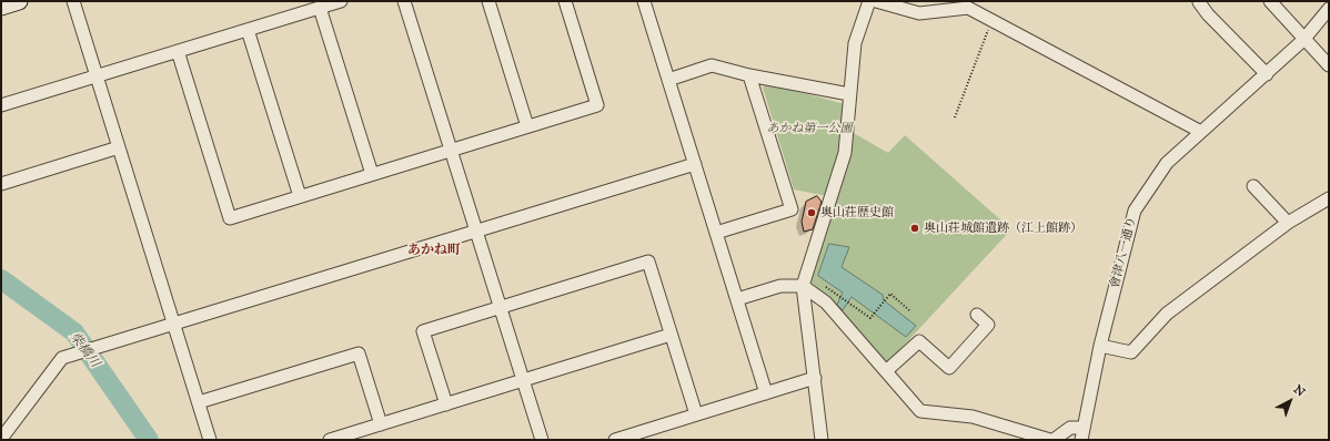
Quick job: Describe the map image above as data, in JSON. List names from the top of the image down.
{
  "streets": {
    "street": ["會津八一通り"]
  },
  "districts": ["あかね町"],
  "water": ["柴橋川"],
  "parks": ["あかね第一公園"],
  "places": ["奥山荘歴史館", "奥山荘城館遺跡（江上館跡）"],
  "north": "top right"
}
